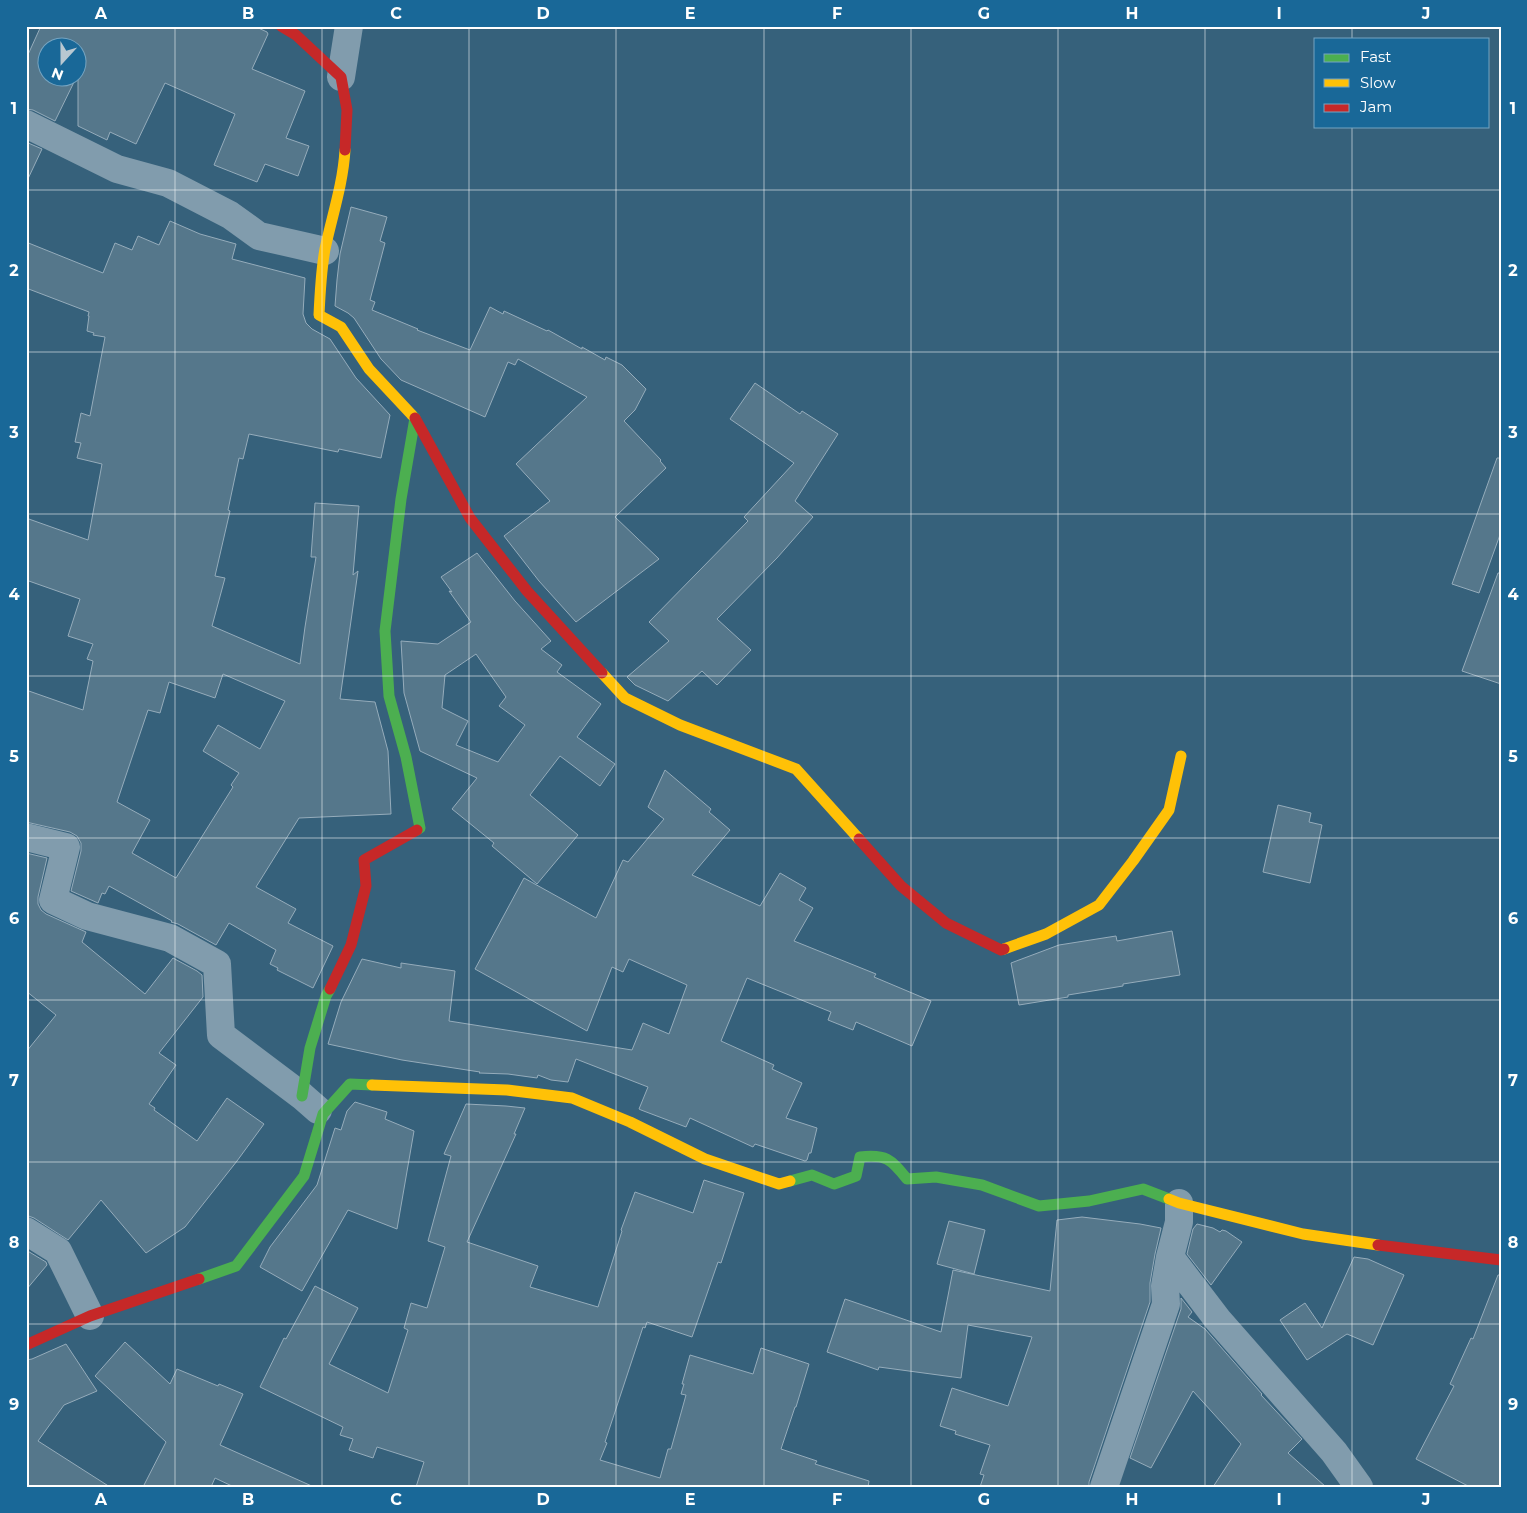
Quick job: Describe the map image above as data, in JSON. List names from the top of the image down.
{
  "legend": ["Fast", "Slow", "Jam"],
  "north": "bottom",
  "grid": {
    "columns": [
      "A",
      "B",
      "C",
      "D",
      "E",
      "F",
      "G",
      "H",
      "I",
      "J"
    ],
    "rows": [
      "1",
      "2",
      "3",
      "4",
      "5",
      "6",
      "7",
      "8",
      "9"
    ]
  }
}
